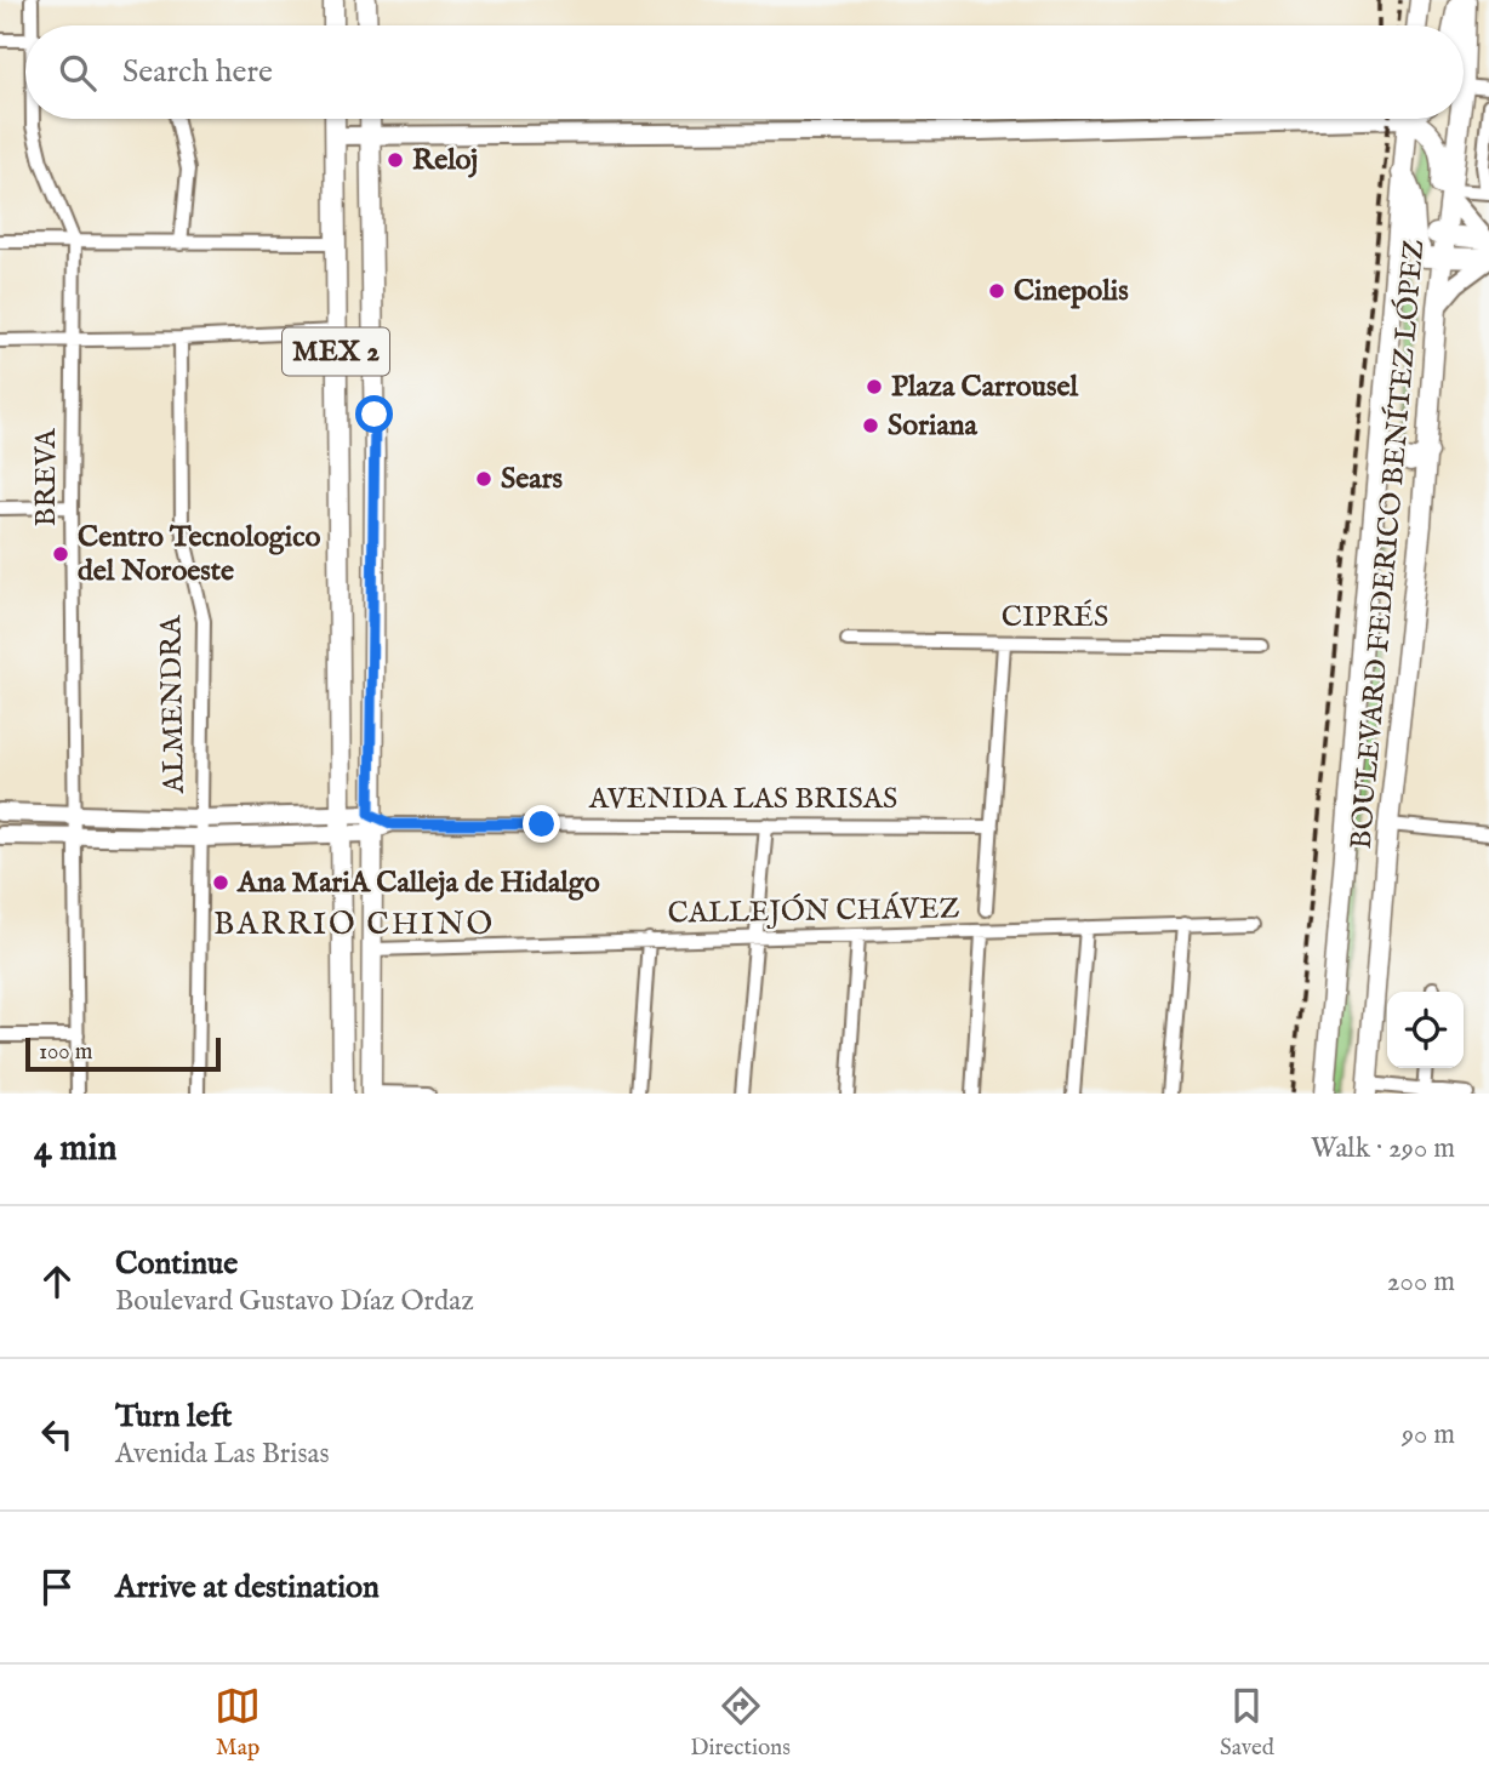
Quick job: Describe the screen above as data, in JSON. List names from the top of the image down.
{
  "streets": {
    "main road": ["MEX 2", "BOULEVARD FEDERICO BENÍTEZ LÓPEZ"],
    "street": [
      "BREVA",
      "CIPRÉS",
      "ALMENDRA",
      "AVENIDA LAS BRISAS",
      "CALLEJÓN CHÁVEZ"
    ]
  },
  "crossings": [
    ["MEX 2", "AVENIDA LAS BRISAS"],
    ["MEX 2", "CALLEJÓN CHÁVEZ"]
  ],
  "districts": ["BARRIO CHINO"],
  "places": [
    "Reloj",
    "Cinepolis",
    "Plaza Carrousel",
    "Soriana",
    "Sears",
    "Centro Tecnologico del Noroeste",
    "Ana MariA Calleja de Hidalgo"
  ],
  "scale_bar": "100 m",
  "page": {
    "search": "Search here",
    "scale": "100 m",
    "heading": ["4 min", "Walk · 290 m"],
    "list": [
      ["Continue", "Boulevard Gustavo Díaz Ordaz", "200 m"],
      ["Turn left", "Avenida Las Brisas", "90 m"],
      "Arrive at destination"
    ],
    "nav": ["Map", "Directions", "Saved"]
  }
}
